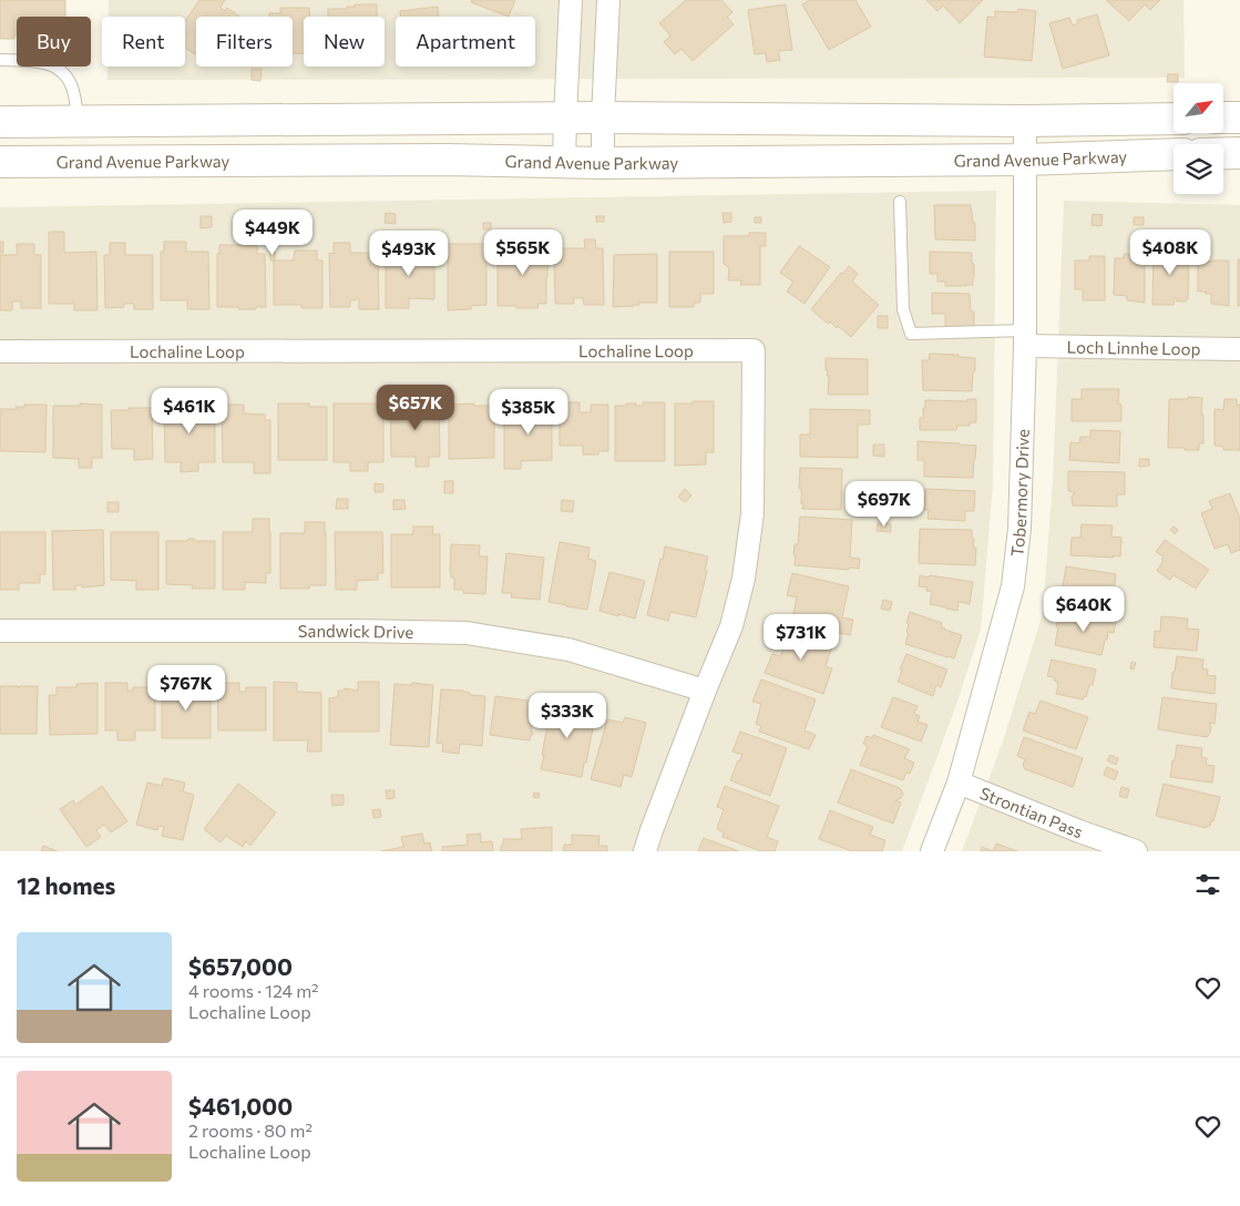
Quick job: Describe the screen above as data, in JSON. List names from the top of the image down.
{
  "streets": {
    "main road": ["Grand Avenue Parkway"],
    "street": [
      "Loch Linnhe Loop",
      "Lochaline Loop",
      "Tobermory Drive",
      "Sandwick Drive",
      "Strontian Pass"
    ]
  },
  "crossings": [
    ["Grand Avenue Parkway", "Tobermory Drive"],
    ["Loch Linnhe Loop", "Tobermory Drive"],
    ["Lochaline Loop", "Sandwick Drive"],
    ["Tobermory Drive", "Strontian Pass"]
  ],
  "north": "top right",
  "page": {
    "chip": [
      "Buy",
      "Rent",
      "Filters",
      "New",
      "Apartment"
    ],
    "price": [
      "$449K",
      "$565K",
      "$408K",
      "$493K",
      "$657K",
      "$461K",
      "$385K",
      "$697K",
      "$640K",
      "$731K",
      "$767K",
      "$333K"
    ],
    "heading": "12 homes",
    "list": [
      {
        "name": "$657,000",
        "note": "4 rooms · 124 m² · Lochaline Loop"
      },
      {
        "name": "$461,000",
        "note": "2 rooms · 80 m² · Lochaline Loop"
      }
    ]
  }
}
